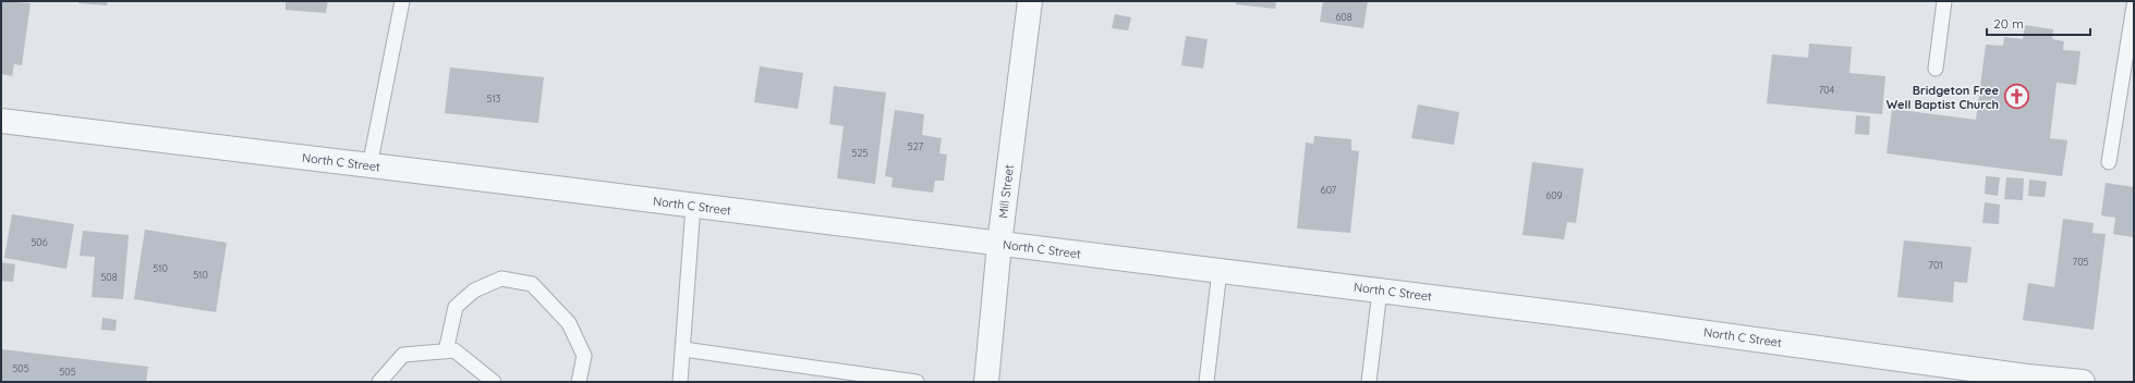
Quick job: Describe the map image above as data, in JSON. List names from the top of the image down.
{
  "streets": {
    "street": ["North C Street", "Mill Street"]
  },
  "crossings": [
    ["North C Street", "Mill Street"]
  ],
  "places": {
    "church": ["Bridgeton Free Well Baptist Church"]
  },
  "house_numbers": [
    "608",
    "704",
    "513",
    "527",
    "525",
    "607",
    "609",
    "506",
    "705",
    "701",
    "510",
    "510",
    "508",
    "505",
    "505"
  ],
  "scale_bar": "20 m"
}
